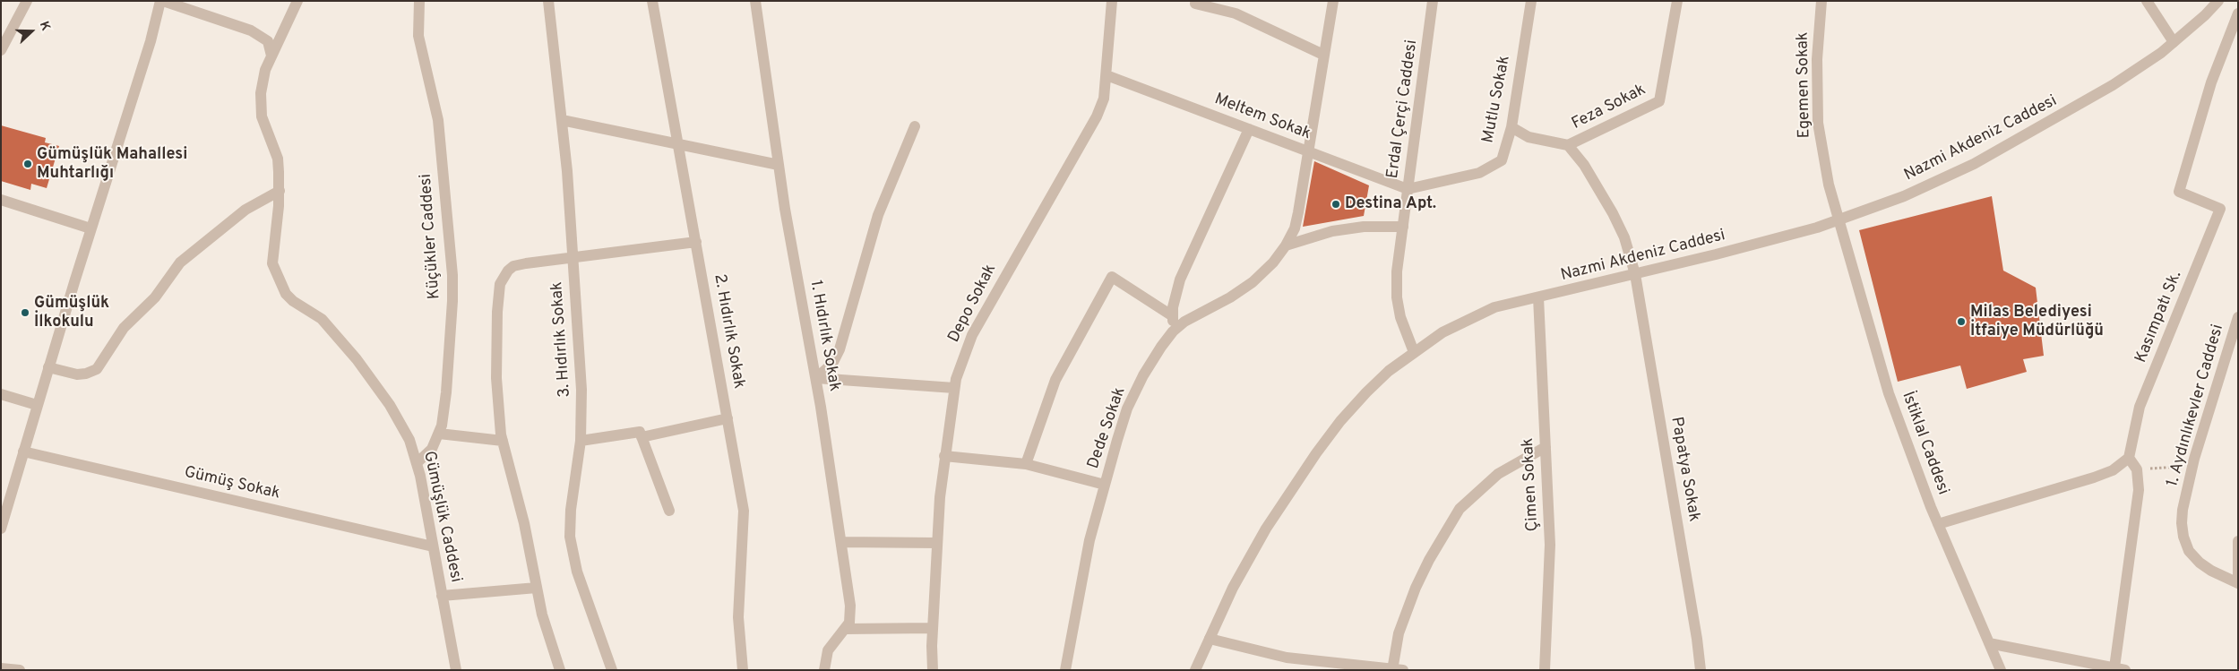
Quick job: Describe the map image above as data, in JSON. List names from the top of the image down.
{
  "streets": {
    "street": [
      "Egemen Sokak",
      "Mutlu Sokak",
      "Feza Sokak",
      "Erdal Çerçi Caddesi",
      "Meltem Sokak",
      "Nazmi Akdeniz Caddesi",
      "Küçükler Caddesi",
      "Depo Sokak",
      "Kasımpatı Sk.",
      "2. Hıdırlık Sokak",
      "1. Hıdırlık Sokak",
      "3. Hıdırlık Sokak",
      "1. Aydınlıkevler Caddesi",
      "Dede Sokak",
      "İstiklal Caddesi",
      "Papatya Sokak",
      "Gümüş Sokak",
      "Çimen Sokak",
      "Gümüşlük Caddesi"
    ]
  },
  "crossings": [
    ["Egemen Sokak", "Nazmi Akdeniz Caddesi"],
    ["Egemen Sokak", "İstiklal Caddesi"],
    ["Mutlu Sokak", "Erdal Çerçi Caddesi"],
    ["Mutlu Sokak", "Meltem Sokak"],
    ["Feza Sokak", "Nazmi Akdeniz Caddesi"],
    ["Feza Sokak", "Papatya Sokak"],
    ["Erdal Çerçi Caddesi", "Meltem Sokak"],
    ["Erdal Çerçi Caddesi", "Nazmi Akdeniz Caddesi"],
    ["Meltem Sokak", "Depo Sokak"],
    ["Meltem Sokak", "Dede Sokak"],
    ["Nazmi Akdeniz Caddesi", "İstiklal Caddesi"],
    ["Nazmi Akdeniz Caddesi", "Papatya Sokak"],
    ["Nazmi Akdeniz Caddesi", "Çimen Sokak"],
    ["Küçükler Caddesi", "Gümüşlük Caddesi"],
    ["Gümüş Sokak", "Gümüşlük Caddesi"]
  ],
  "places": [
    "Gümüşlük Mahallesi Muhtarlığı",
    "Destina Apt.",
    "Gümüşlük İlkokulu",
    "Milas Belediyesi İtfaiye Müdürlüğü"
  ],
  "north": "right"
}
